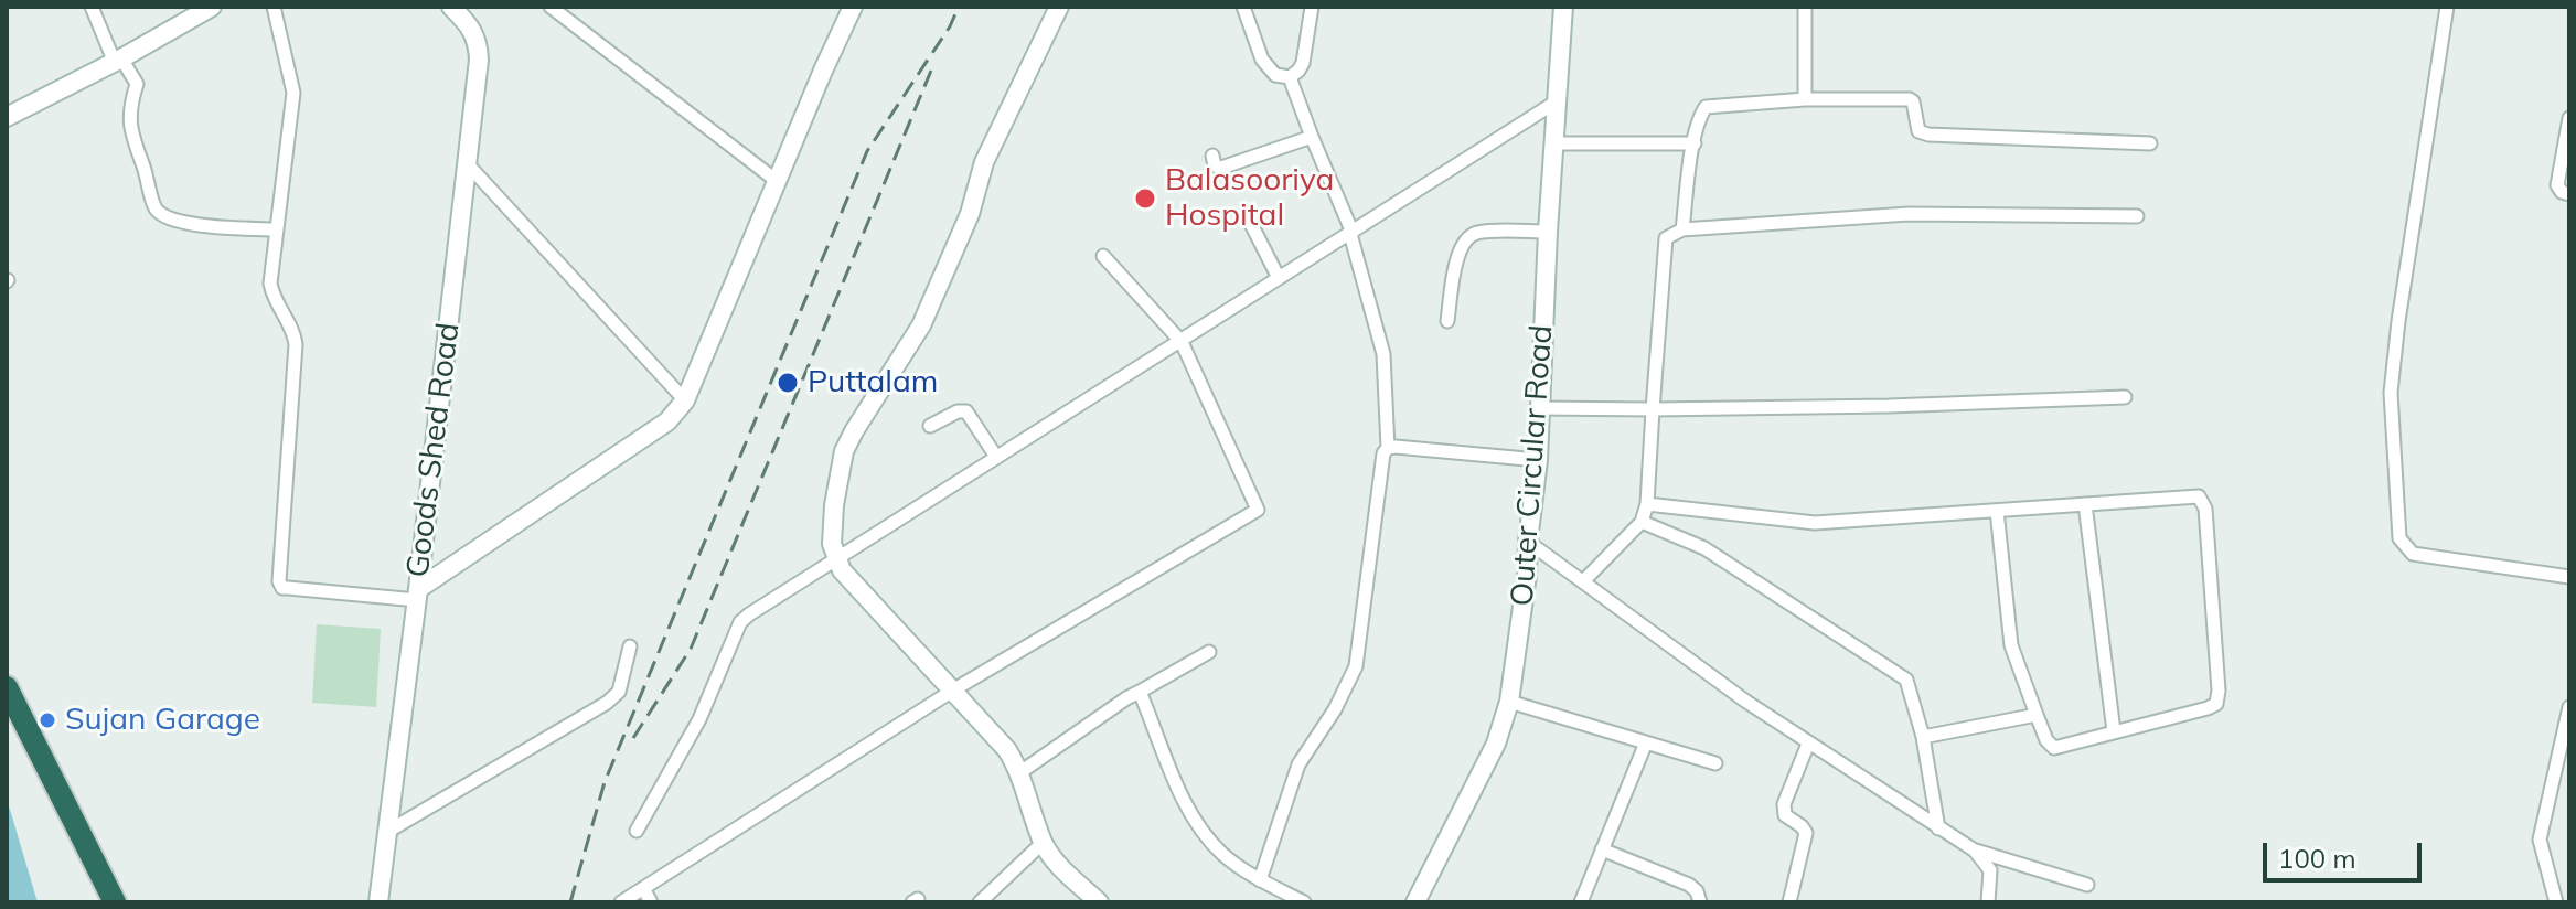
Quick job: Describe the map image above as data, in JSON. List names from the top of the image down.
{
  "streets": {
    "street": ["Goods Shed Road", "Outer Circular Road"]
  },
  "places": ["Balasooriya Hospital", "Puttalam", "Sujan Garage"],
  "scale_bar": "100 m"
}
